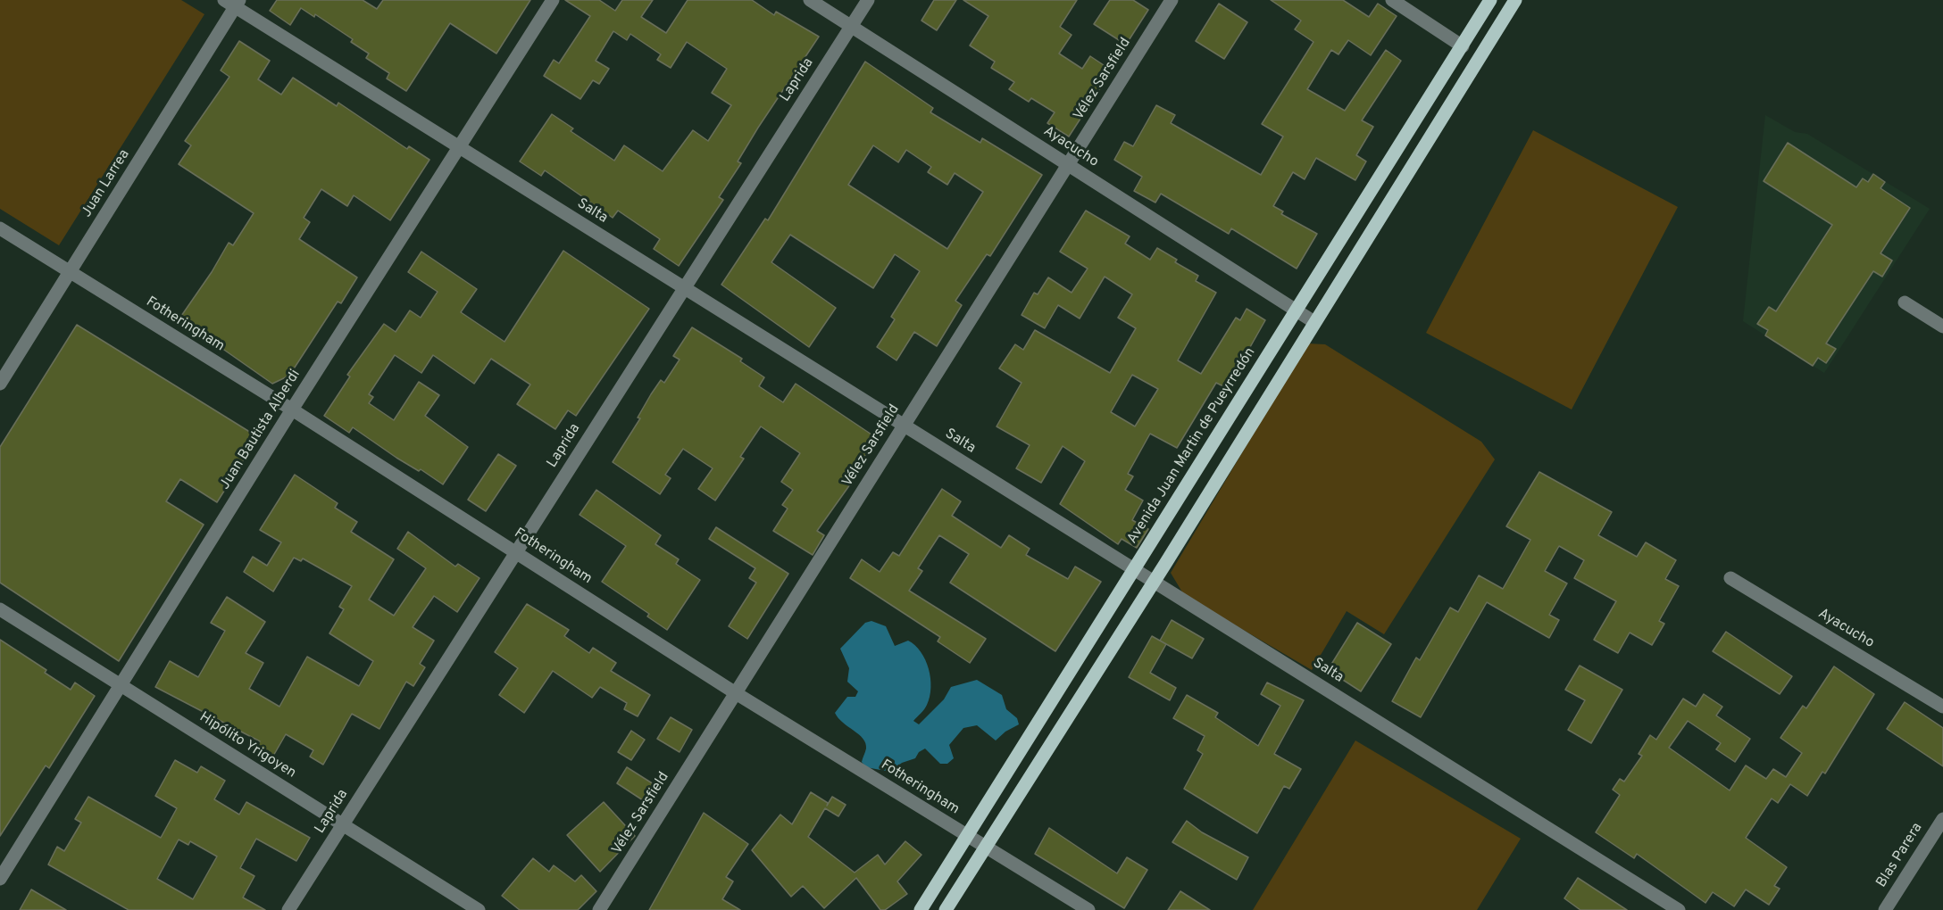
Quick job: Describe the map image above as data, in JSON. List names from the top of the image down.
{
  "streets": {
    "main road": ["Avenida Juan Martin de Pueyrredón"],
    "street": [
      "Vélez Sarsfield",
      "Laprida",
      "Ayacucho",
      "Juan Larrea",
      "Salta",
      "Fotheringham",
      "Juan Bautista Alberdi",
      "Hipólito Yrigoyen",
      "Blas Parera"
    ]
  },
  "crossings": [
    ["Vélez Sarsfield", "Ayacucho"],
    ["Vélez Sarsfield", "Salta"],
    ["Vélez Sarsfield", "Fotheringham"],
    ["Laprida", "Ayacucho"],
    ["Laprida", "Salta"],
    ["Laprida", "Fotheringham"],
    ["Laprida", "Hipólito Yrigoyen"],
    ["Ayacucho", "Avenida Juan Martin de Pueyrredón"],
    ["Juan Larrea", "Salta"],
    ["Juan Larrea", "Fotheringham"],
    ["Salta", "Juan Bautista Alberdi"],
    ["Salta", "Avenida Juan Martin de Pueyrredón"],
    ["Fotheringham", "Juan Bautista Alberdi"],
    ["Fotheringham", "Avenida Juan Martin de Pueyrredón"],
    ["Juan Bautista Alberdi", "Hipólito Yrigoyen"]
  ]
}
